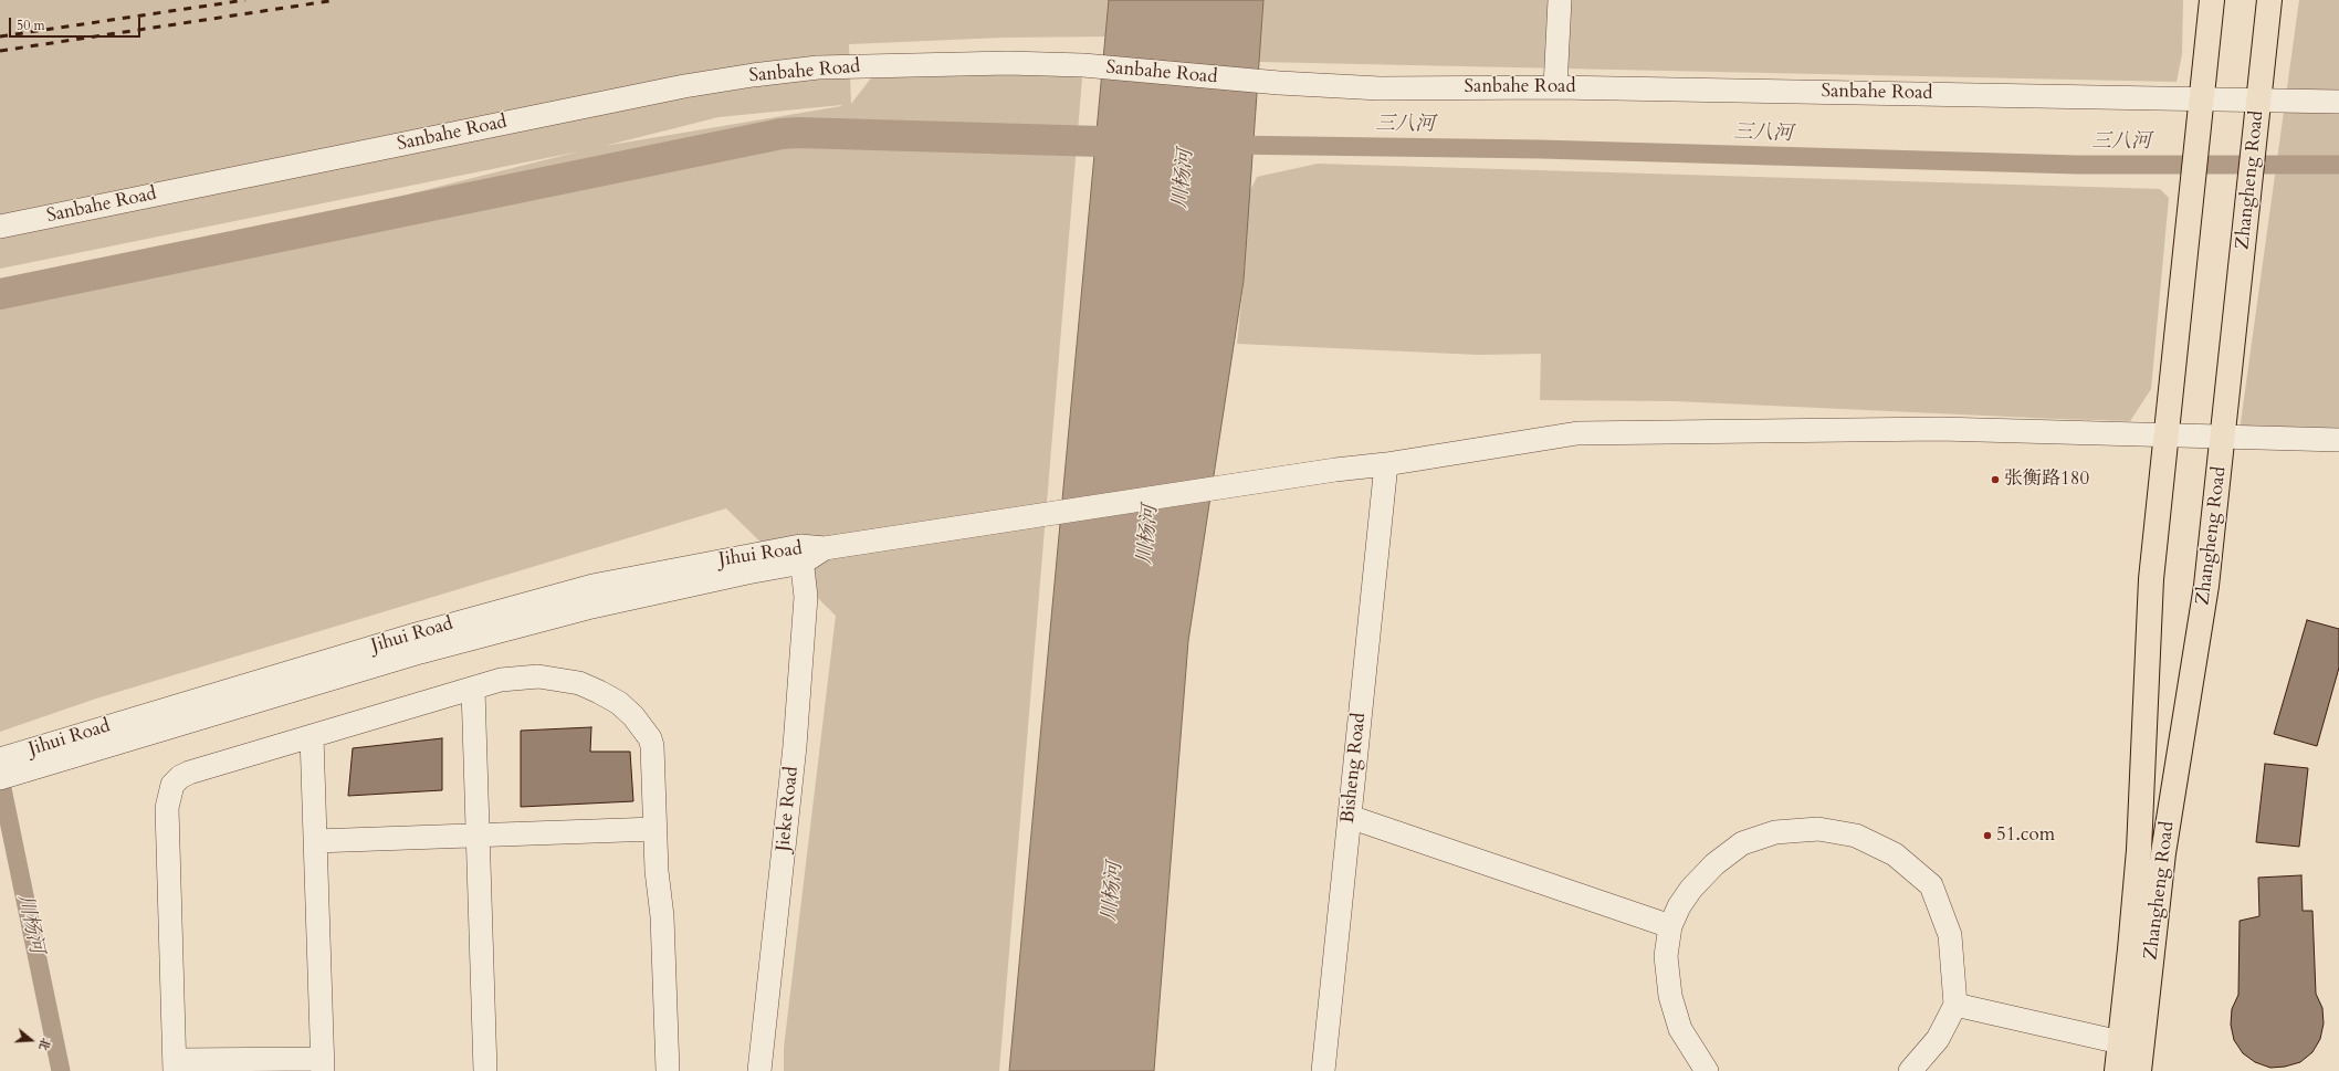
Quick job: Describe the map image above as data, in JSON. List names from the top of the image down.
{
  "streets": {
    "main road": ["Zhangheng Road"],
    "street": [
      "Sanbahe Road",
      "Jihui Road",
      "Bisheng Road",
      "Jieke Road"
    ]
  },
  "crossings": [
    ["Sanbahe Road", "Zhangheng Road"],
    ["Jihui Road", "Bisheng Road"],
    ["Jihui Road", "Jieke Road"]
  ],
  "water": ["三八河", "川杨河"],
  "places": ["张衡路180", "51.com"],
  "scale_bar": "50 m",
  "north": "right"
}
